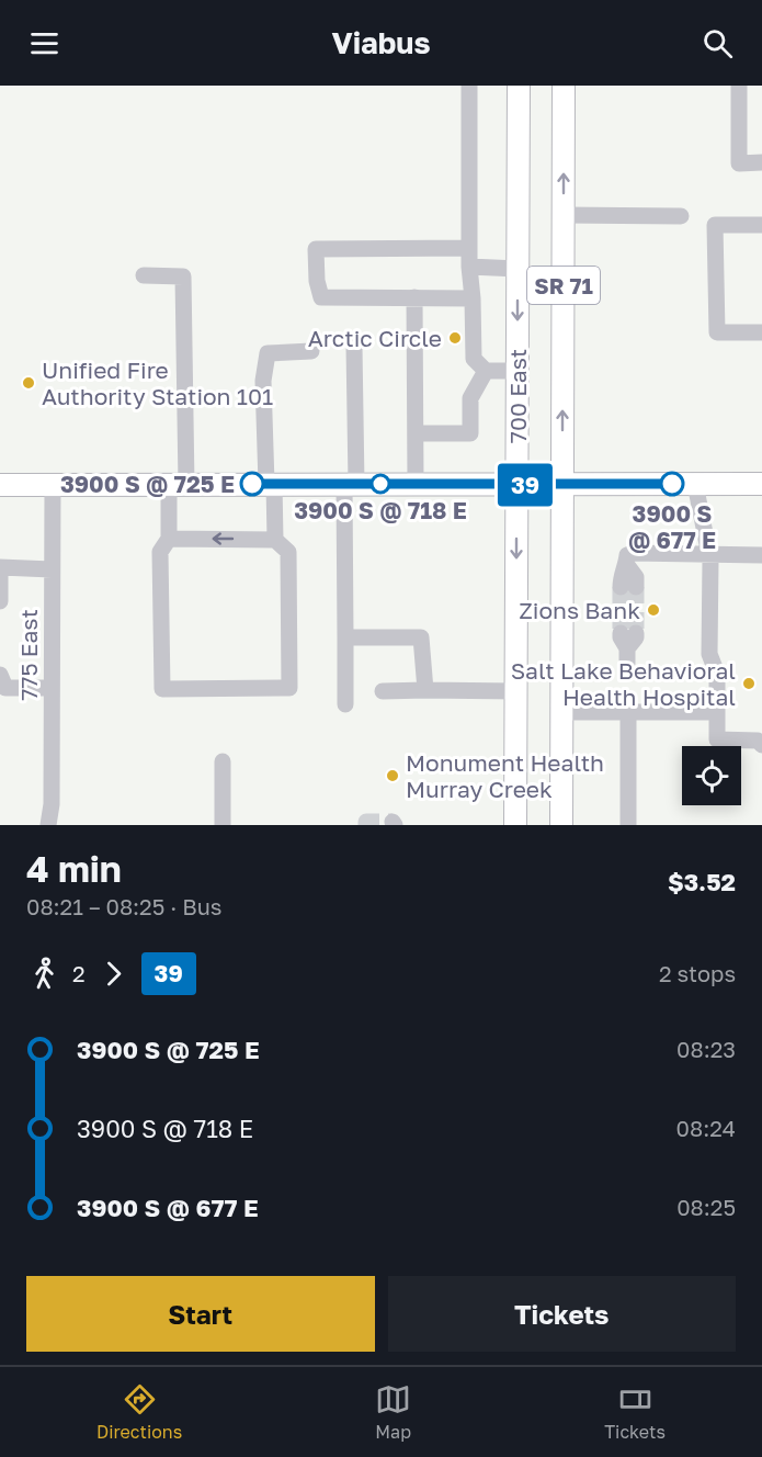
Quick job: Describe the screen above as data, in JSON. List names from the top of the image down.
{
  "streets": {
    "main road": ["SR 71", "700 East"],
    "street": ["775 East"]
  },
  "places": [
    "Arctic Circle",
    "Unified Fire Authority Station 101",
    "3900 S @ 725 E",
    "3900 S @ 718 E",
    "3900 S @ 677 E",
    "Zions Bank",
    "Salt Lake Behavioral Health Hospital",
    "Monument Health Murray Creek"
  ],
  "lines": ["bus line 39"],
  "page": {
    "header": "Viabus",
    "on_map": "39",
    "heading": ["4 min", "08:21 – 08:25 · Bus", "$3.52"],
    "legs": ["2", "39", "2 stops"],
    "list": [
      {
        "name": "3900 S @ 725 E",
        "value": "08:23"
      },
      {
        "name": "3900 S @ 718 E",
        "value": "08:24"
      },
      {
        "name": "3900 S @ 677 E",
        "value": "08:25"
      }
    ],
    "buttons": ["Start", "Tickets"],
    "tabs": ["Directions", "Map", "Tickets"]
  }
}
